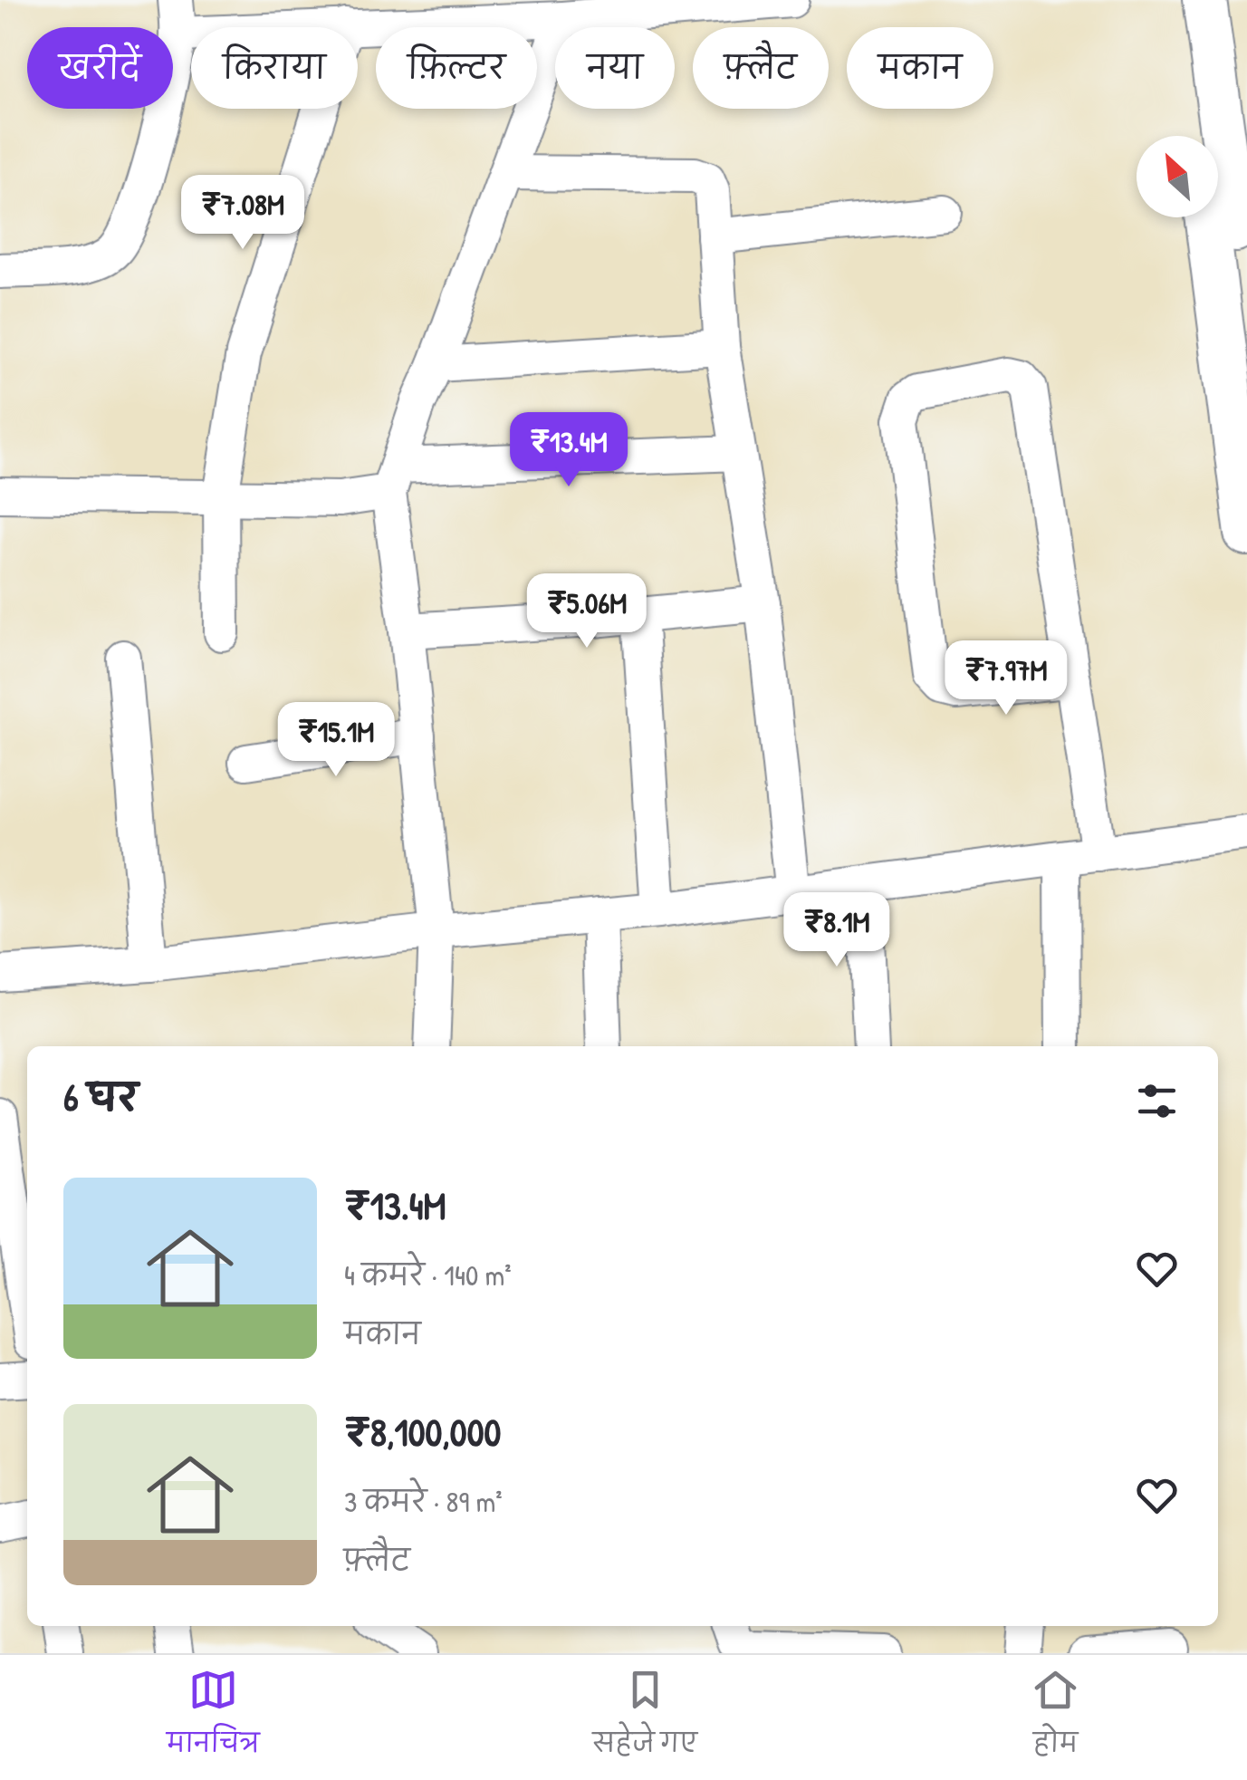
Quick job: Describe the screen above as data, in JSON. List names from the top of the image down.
{
  "north": "top left",
  "page": {
    "chip": [
      "खरीदें",
      "किराया",
      "फ़िल्टर",
      "नया",
      "फ़्लैट",
      "मकान"
    ],
    "price": [
      "₹7.08M",
      "₹13.4M",
      "₹5.06M",
      "₹7.97M",
      "₹15.1M",
      "₹8.1M"
    ],
    "heading": "6 घर",
    "list": [
      {
        "name": "₹13.4M",
        "note": "4 कमरे · 140 m² · मकान"
      },
      {
        "name": "₹8,100,000",
        "note": "3 कमरे · 89 m² · फ़्लैट"
      }
    ],
    "tabs": ["मानचित्र", "सहेजे गए", "होम"]
  }
}
